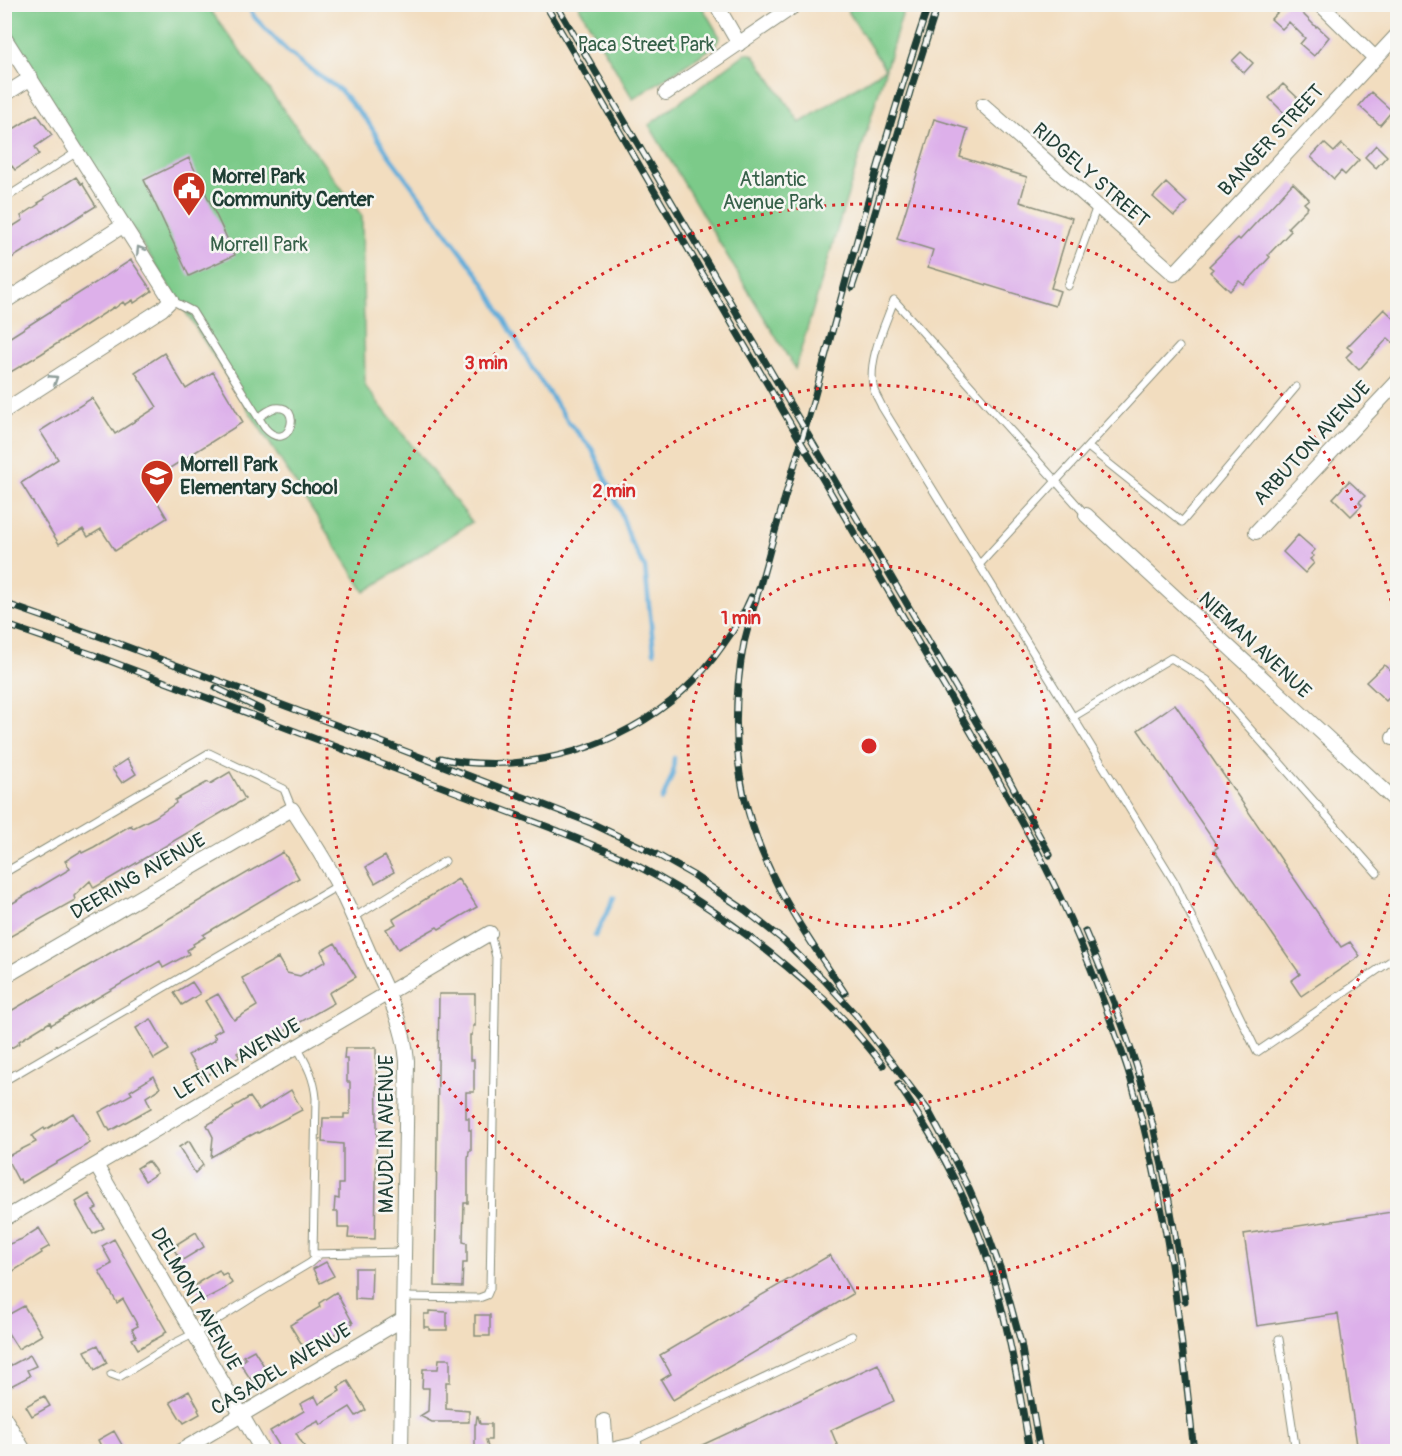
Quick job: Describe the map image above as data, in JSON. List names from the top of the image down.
{
  "streets": {
    "street": [
      "BANGER STREET",
      "RIDGELY STREET",
      "ARBUTON AVENUE",
      "NIEMAN AVENUE",
      "DEERING AVENUE",
      "LETITIA AVENUE",
      "MAUDLIN AVENUE",
      "DELMONT AVENUE",
      "CASADEL AVENUE"
    ]
  },
  "crossings": [
    ["BANGER STREET", "RIDGELY STREET"],
    ["DEERING AVENUE", "MAUDLIN AVENUE"],
    ["LETITIA AVENUE", "MAUDLIN AVENUE"],
    ["LETITIA AVENUE", "DELMONT AVENUE"],
    ["MAUDLIN AVENUE", "CASADEL AVENUE"],
    ["DELMONT AVENUE", "CASADEL AVENUE"]
  ],
  "parks": ["Paca Street Park", "Atlantic Avenue Park", "Morrell Park"],
  "places": {
    "public building": ["Morrel Park Community Center"],
    "school or university": ["Morrell Park Elementary School"]
  },
  "rings": ["3 min", "2 min", "1 min"]
}
